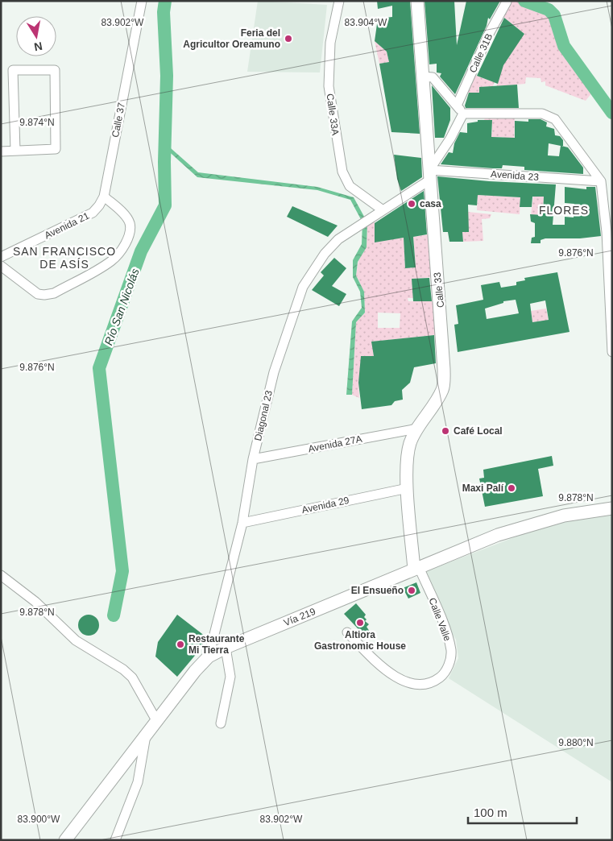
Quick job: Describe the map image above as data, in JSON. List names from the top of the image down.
{
  "streets": {
    "main road": ["Calle 33", "Vía 219"],
    "street": [
      "Calle 31B",
      "Calle 33A",
      "Calle 37",
      "Avenida 23",
      "Avenida 21",
      "Diagonal 23",
      "Avenida 27A",
      "Avenida 29",
      "Calle Valle"
    ]
  },
  "crossings": [
    ["Calle 33A", "Diagonal 23"],
    ["Calle 37", "Avenida 21"],
    ["Avenida 23", "Calle 33"],
    ["Calle 33", "Avenida 27A"],
    ["Calle 33", "Avenida 29"],
    ["Calle 33", "Vía 219"],
    ["Calle 33", "Calle Valle"],
    ["Diagonal 23", "Avenida 27A"],
    ["Diagonal 23", "Avenida 29"],
    ["Diagonal 23", "Vía 219"],
    ["Vía 219", "Calle Valle"]
  ],
  "districts": ["FLORES", "SAN FRANCISCO DE ASÍS"],
  "water": ["Río San Nicolás"],
  "places": [
    "Feria del Agricultor Oreamuno",
    "casa",
    "Café Local",
    "Maxi Palí",
    "El Ensueño",
    "Altiora Gastronomic House",
    "Restaurante Mi Tierra"
  ],
  "scale_bar": "100 m",
  "north": "bottom",
  "coordinates": [
    "83.902°W",
    "83.904°W",
    "9.874°N",
    "9.876°N",
    "9.878°N",
    "9.880°N",
    "83.900°W"
  ]
}
